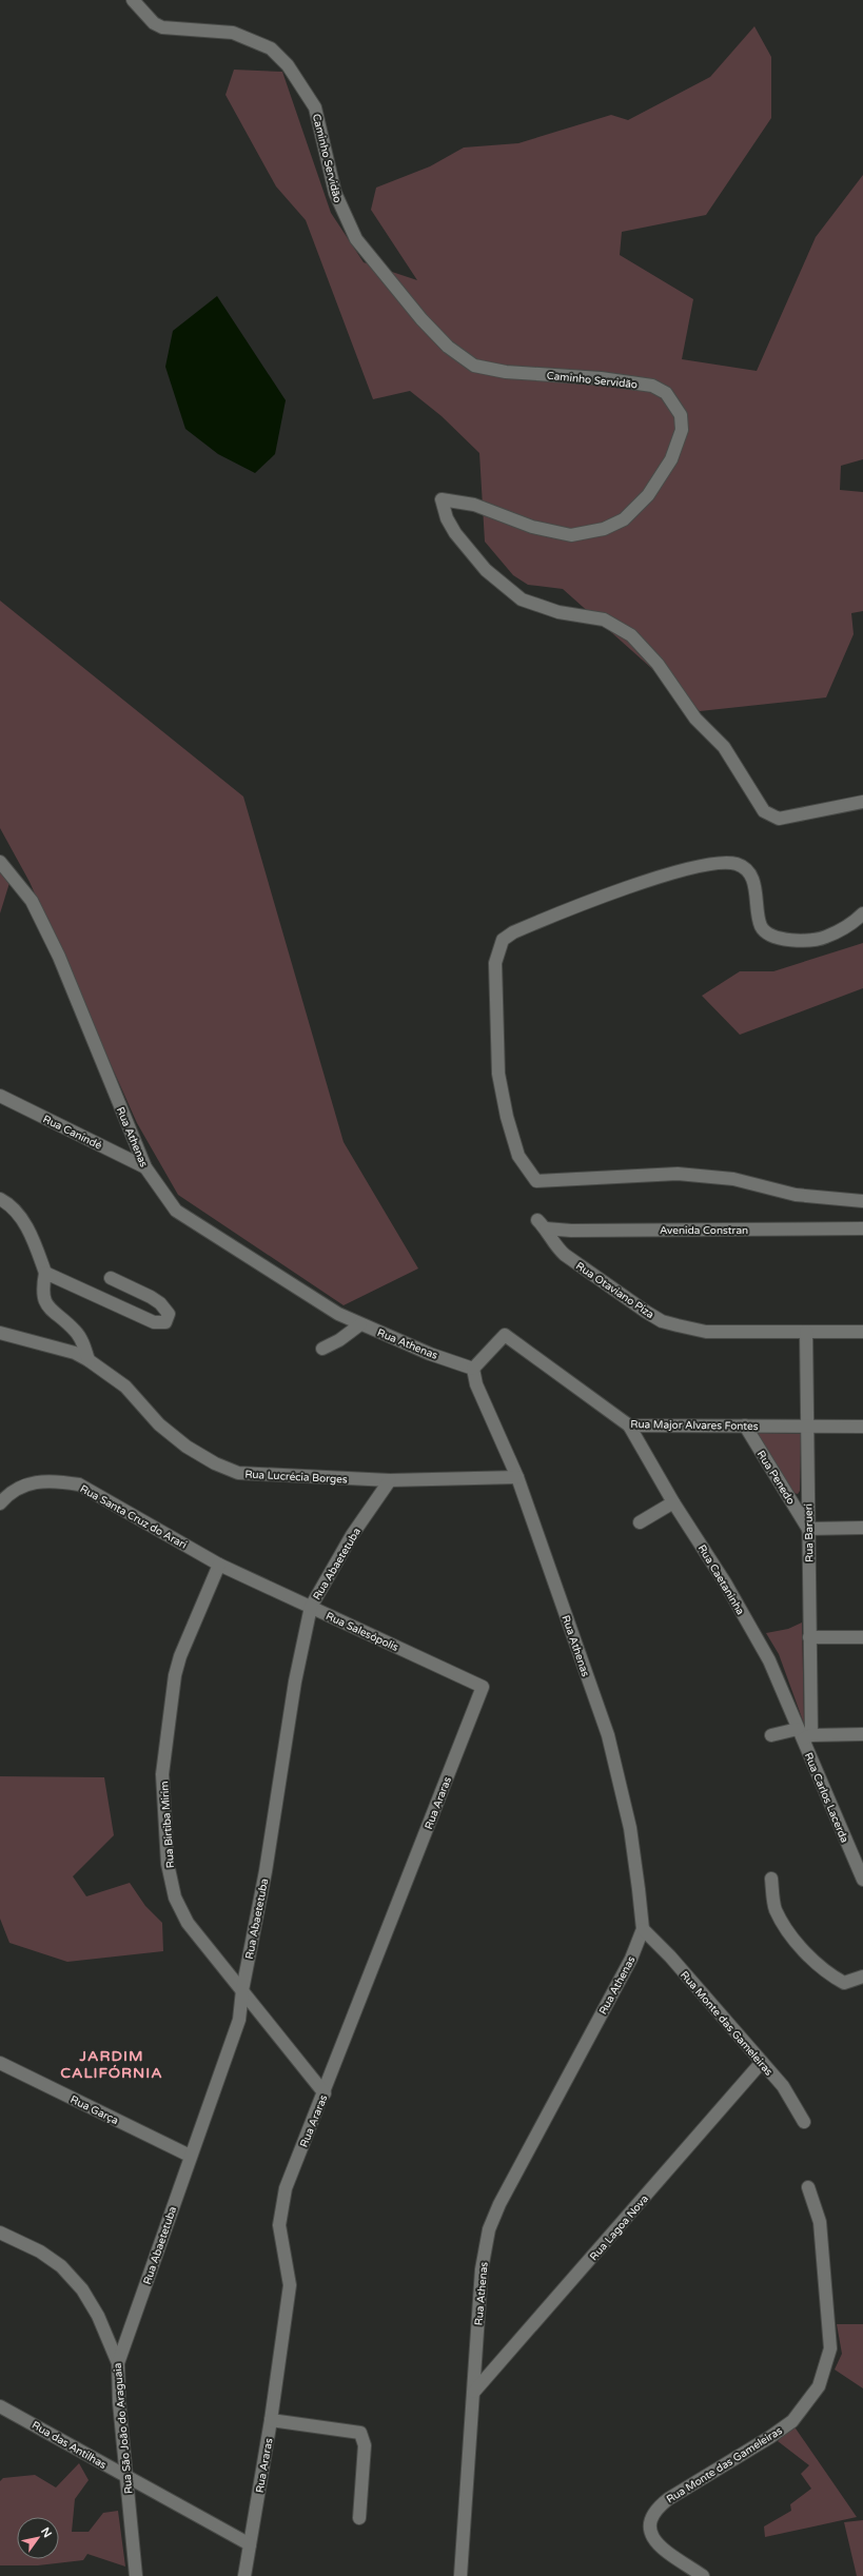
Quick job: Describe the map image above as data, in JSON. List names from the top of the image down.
{
  "streets": {
    "street": [
      "Caminho Servidão",
      "Rua Canindé",
      "Rua Athenas",
      "Avenida Constran",
      "Rua Otaviano Piza",
      "Rua Major Alvares Fontes",
      "Rua Lucrécia Borges",
      "Rua Penedo",
      "Rua Santa Cruz do Arari",
      "Rua Barueri",
      "Rua Abaetetuba",
      "Rua Caetaninha",
      "Rua Salesópolis",
      "Rua Carlos Lacerda",
      "Rua Araras",
      "Rua Birtiba Mirim",
      "Rua Monte das Gameleiras",
      "Rua Garça",
      "Rua Lagoa Nova",
      "Rua São João do Araguaia",
      "Rua das Antilhas"
    ]
  },
  "crossings": [
    ["Rua Canindé", "Rua Athenas"],
    ["Rua Athenas", "Rua Major Alvares Fontes"],
    ["Rua Athenas", "Rua Lucrécia Borges"],
    ["Rua Athenas", "Rua Monte das Gameleiras"],
    ["Rua Athenas", "Rua Lagoa Nova"],
    ["Avenida Constran", "Rua Otaviano Piza"],
    ["Rua Otaviano Piza", "Rua Barueri"],
    ["Rua Major Alvares Fontes", "Rua Penedo"],
    ["Rua Major Alvares Fontes", "Rua Barueri"],
    ["Rua Major Alvares Fontes", "Rua Caetaninha"],
    ["Rua Lucrécia Borges", "Rua Abaetetuba"],
    ["Rua Penedo", "Rua Barueri"],
    ["Rua Santa Cruz do Arari", "Rua Salesópolis"],
    ["Rua Santa Cruz do Arari", "Rua Birtiba Mirim"],
    ["Rua Barueri", "Rua Caetaninha"],
    ["Rua Barueri", "Rua Carlos Lacerda"],
    ["Rua Abaetetuba", "Rua Salesópolis"],
    ["Rua Abaetetuba", "Rua Birtiba Mirim"],
    ["Rua Abaetetuba", "Rua Garça"],
    ["Rua Abaetetuba", "Rua São João do Araguaia"],
    ["Rua Caetaninha", "Rua Carlos Lacerda"],
    ["Rua Salesópolis", "Rua Araras"],
    ["Rua Salesópolis", "Rua Birtiba Mirim"],
    ["Rua Araras", "Rua Birtiba Mirim"],
    ["Rua Araras", "Rua das Antilhas"],
    ["Rua Monte das Gameleiras", "Rua Lagoa Nova"],
    ["Rua São João do Araguaia", "Rua das Antilhas"]
  ],
  "districts": ["JARDIM CALIFÓRNIA"],
  "north": "top right"
}
